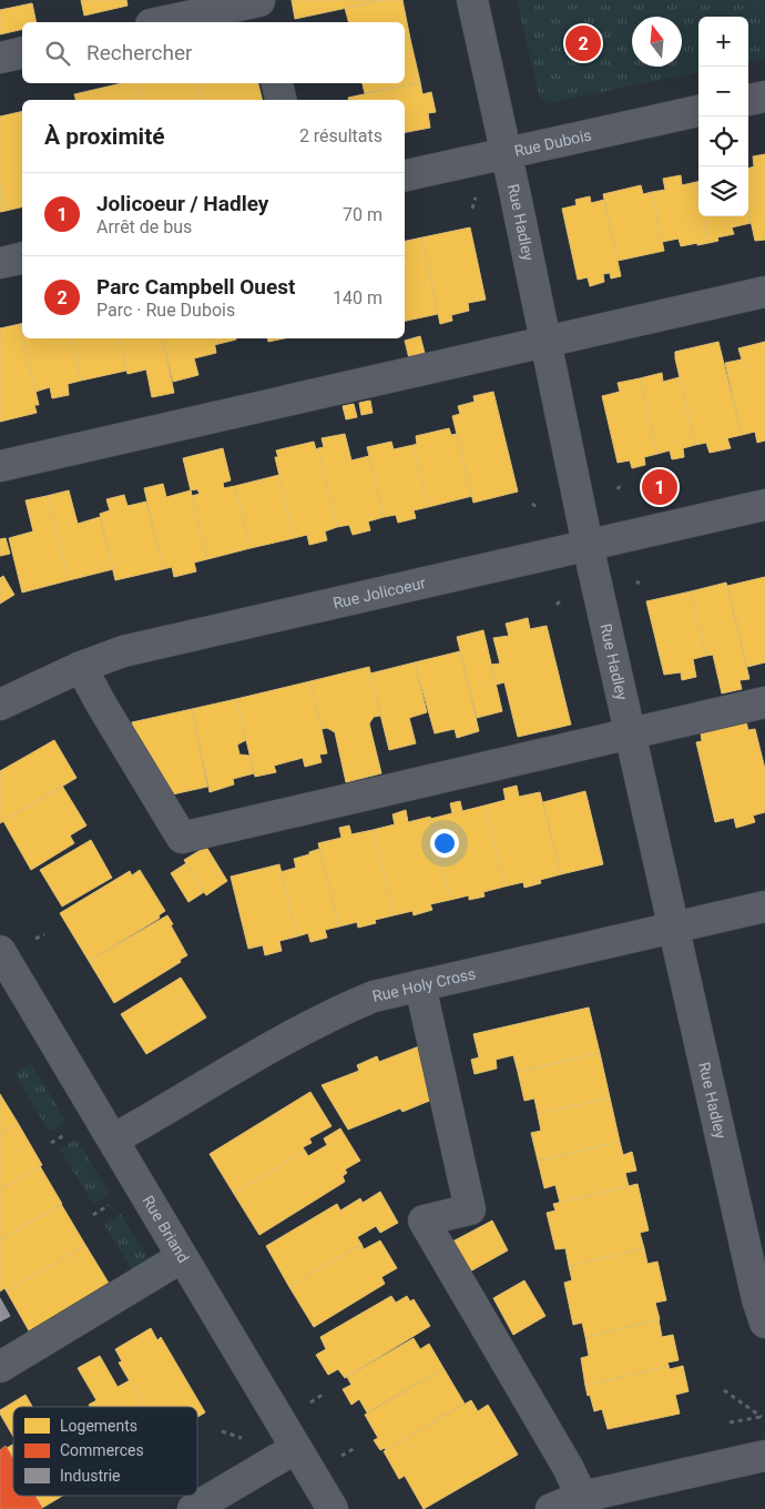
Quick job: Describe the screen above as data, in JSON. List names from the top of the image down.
{
  "streets": {
    "street": [
      "Rue Dubois",
      "Rue Hadley",
      "Rue Jolicoeur",
      "Rue Holy Cross",
      "Rue Briand"
    ]
  },
  "crossings": [
    ["Rue Dubois", "Rue Hadley"],
    ["Rue Hadley", "Rue Jolicoeur"],
    ["Rue Hadley", "Rue Holy Cross"],
    ["Rue Holy Cross", "Rue Briand"]
  ],
  "legend": ["Logements", "Commerces", "Industrie"],
  "north": "top",
  "page": {
    "map_buttons": ["+", "−"],
    "search": "Rechercher",
    "pins": ["2", "1"],
    "heading": ["À proximité", "2 résultats"],
    "list": [
      {
        "mark": "1",
        "name": "Jolicoeur / Hadley",
        "note": "Arrêt de bus",
        "value": "70 m"
      },
      {
        "mark": "2",
        "name": "Parc Campbell Ouest",
        "note": "Parc · Rue Dubois",
        "value": "140 m"
      }
    ]
  }
}
